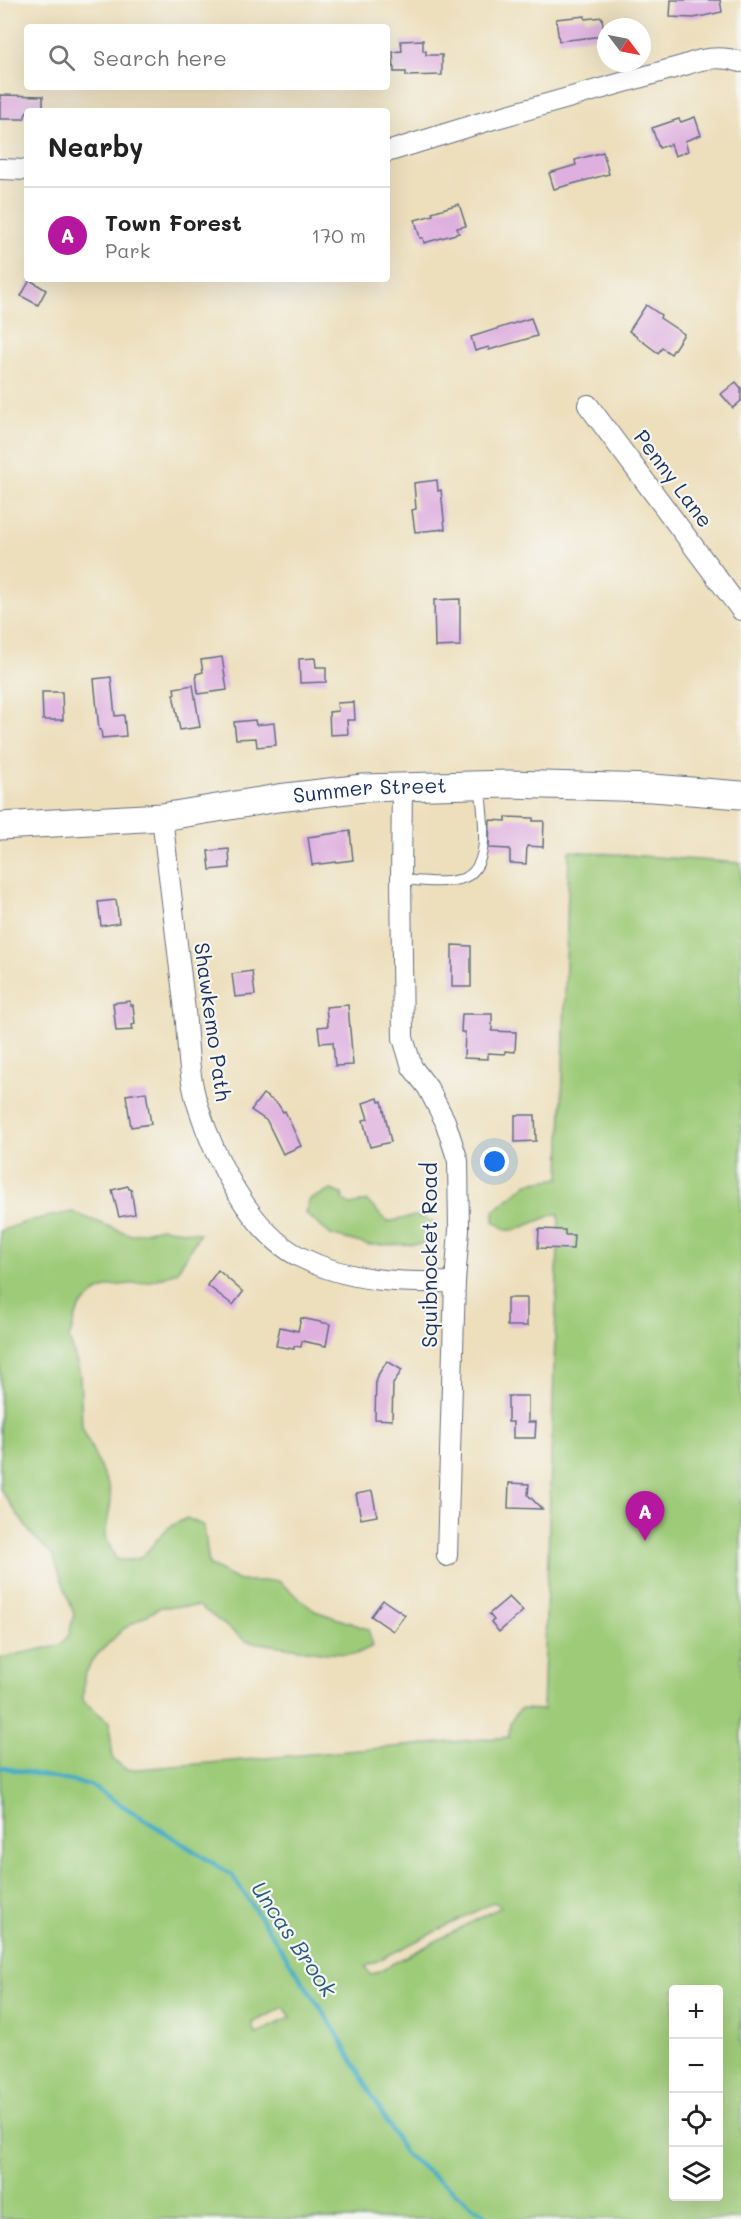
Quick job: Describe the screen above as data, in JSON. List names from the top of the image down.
{
  "streets": {
    "main road": ["Summer Street"],
    "street": ["Penny Lane", "Shawkemo Path", "Squibnocket Road"]
  },
  "crossings": [
    ["Summer Street", "Shawkemo Path"],
    ["Summer Street", "Squibnocket Road"],
    ["Shawkemo Path", "Squibnocket Road"]
  ],
  "water": ["Uncas Brook"],
  "north": "bottom right",
  "page": {
    "search": "Search here",
    "heading": "Nearby",
    "list": [
      {
        "mark": "A",
        "name": "Town Forest",
        "note": "Park",
        "value": "170 m"
      }
    ],
    "pins": "A",
    "map_buttons": ["+", "−"]
  }
}
